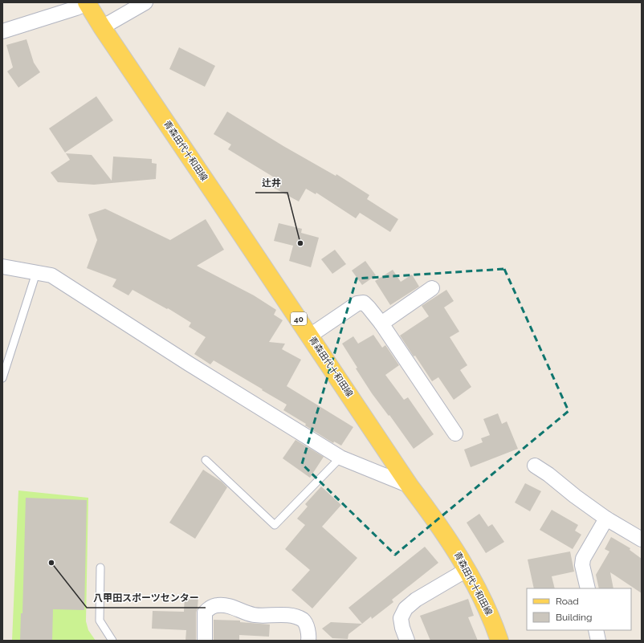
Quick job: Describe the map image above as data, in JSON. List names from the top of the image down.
{
  "streets": {
    "main road": ["青森田代十和田線", "40"]
  },
  "places": ["辻井", "八甲田スポーツセンター"],
  "legend": ["Road", "Building"]
}
